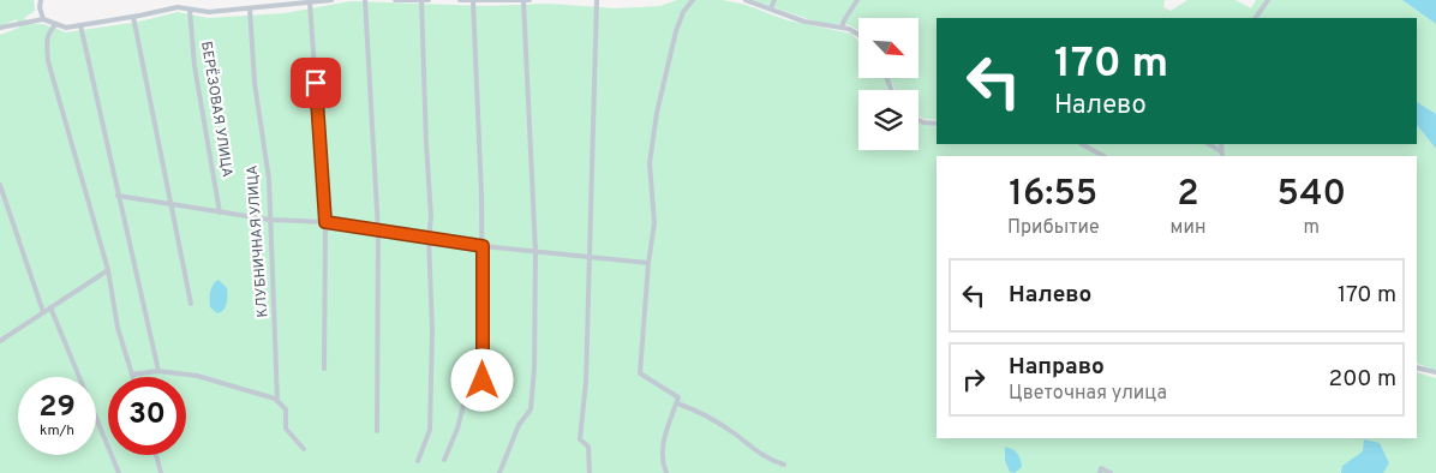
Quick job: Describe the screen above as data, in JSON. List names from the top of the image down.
{
  "streets": {
    "street": ["БЕРЁЗОВАЯ УЛИЦА", "КЛУБНИЧНАЯ УЛИЦА"]
  },
  "north": "bottom right",
  "page": {
    "turn": ["170 m", "Налево"],
    "eta": [
      "16:55",
      "Прибытие",
      "2",
      "мин",
      "540",
      "m"
    ],
    "list": [
      {
        "name": "Налево",
        "value": "170 m"
      },
      {
        "name": "Направо",
        "note": "Цветочная улица",
        "value": "200 m"
      }
    ],
    "speed": "29 km/h",
    "limit": "30"
  }
}
